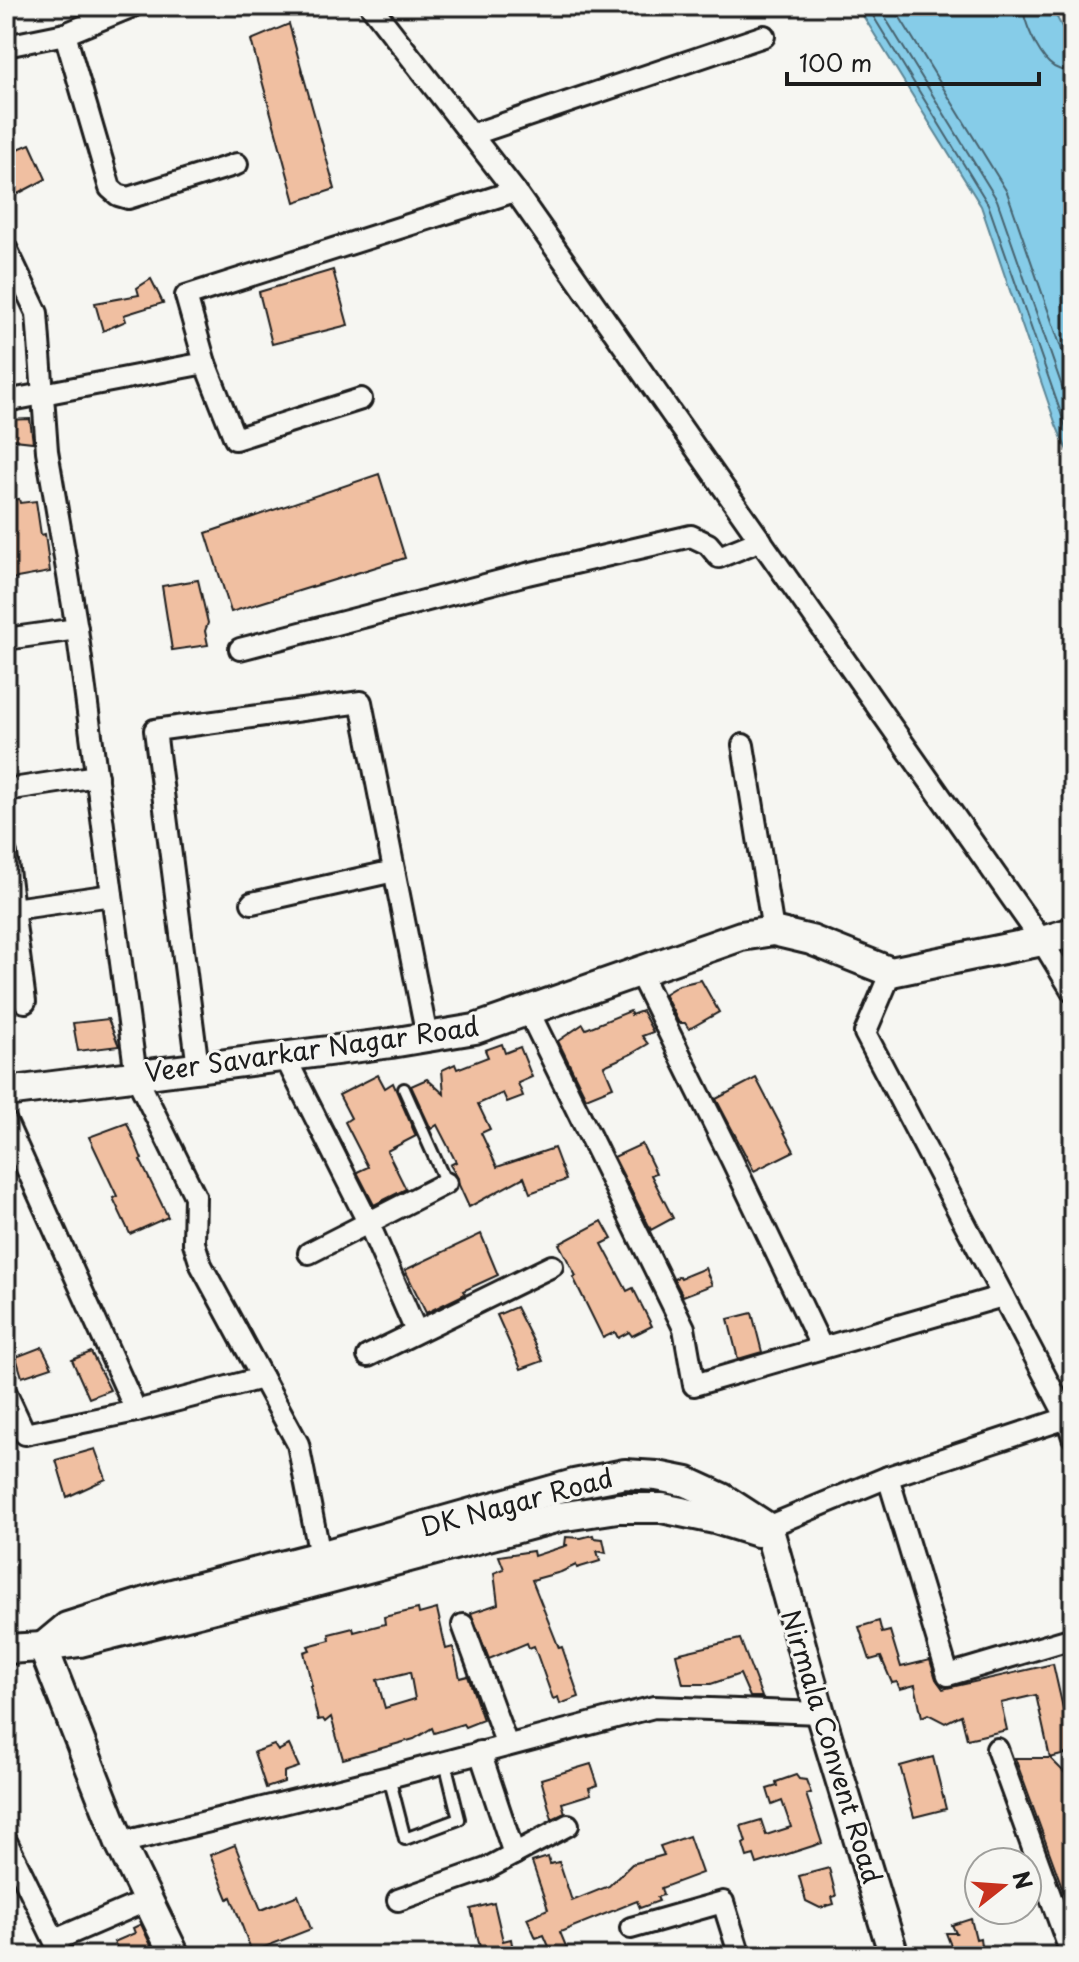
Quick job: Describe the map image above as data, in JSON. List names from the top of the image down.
{
  "streets": {
    "main road": ["Veer Savarkar Nagar Road", "DK Nagar Road", "Nirmala Convent Road"]
  },
  "crossings": [
    ["DK Nagar Road", "Nirmala Convent Road"]
  ],
  "scale_bar": "100 m",
  "north": "right"
}
